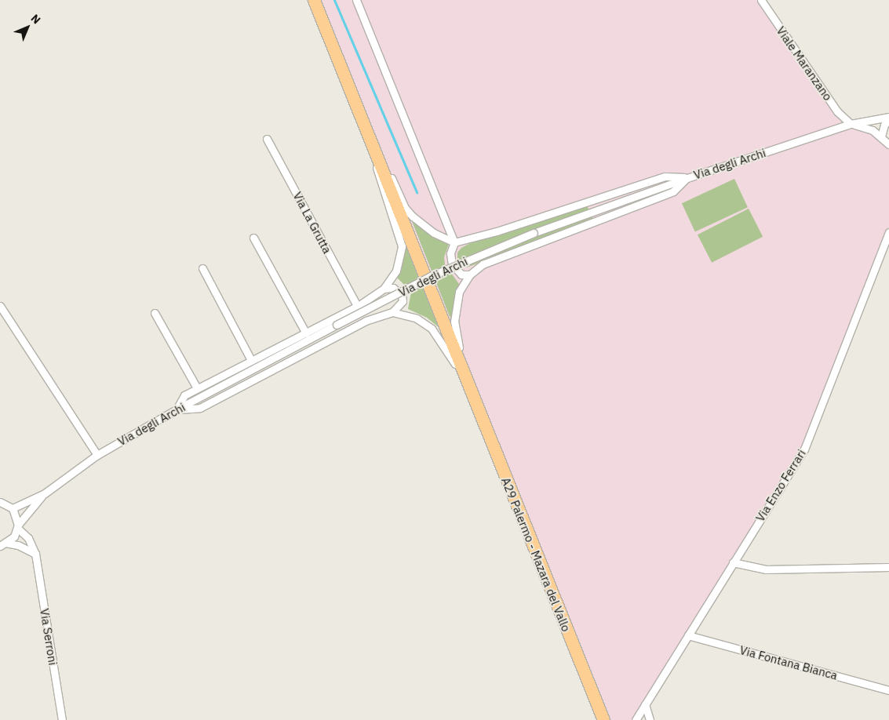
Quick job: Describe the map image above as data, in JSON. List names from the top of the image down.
{
  "streets": {
    "main road": ["A29 Palermo - Mazara del Vallo"],
    "street": [
      "Viale Maranzano",
      "Via degli Archi",
      "Via La Grutta",
      "Via Enzo Ferrari",
      "Via Serroni",
      "Via Fontana Bianca"
    ]
  },
  "crossings": [
    ["Viale Maranzano", "Via degli Archi"],
    ["Via degli Archi", "Via Serroni"],
    ["Via Enzo Ferrari", "Via Fontana Bianca"]
  ],
  "north": "top right"
}
